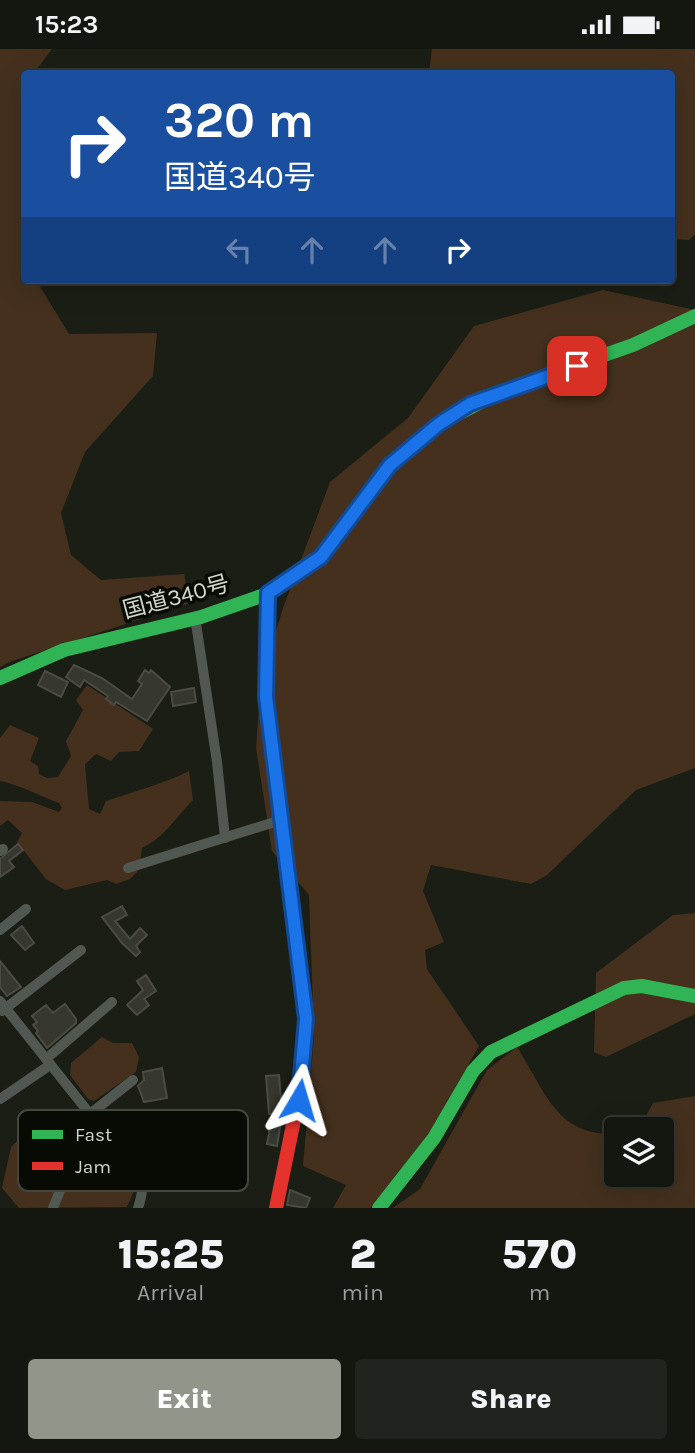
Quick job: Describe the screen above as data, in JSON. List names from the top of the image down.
{
  "streets": {
    "main road": ["国道340号"]
  },
  "legend": ["Fast", "Jam"],
  "page": {
    "status": "15:23",
    "turn": ["320 m", "国道340号"],
    "eta": [
      "15:25",
      "Arrival",
      "2",
      "min",
      "570",
      "m"
    ],
    "buttons": ["Exit", "Share"]
  }
}
